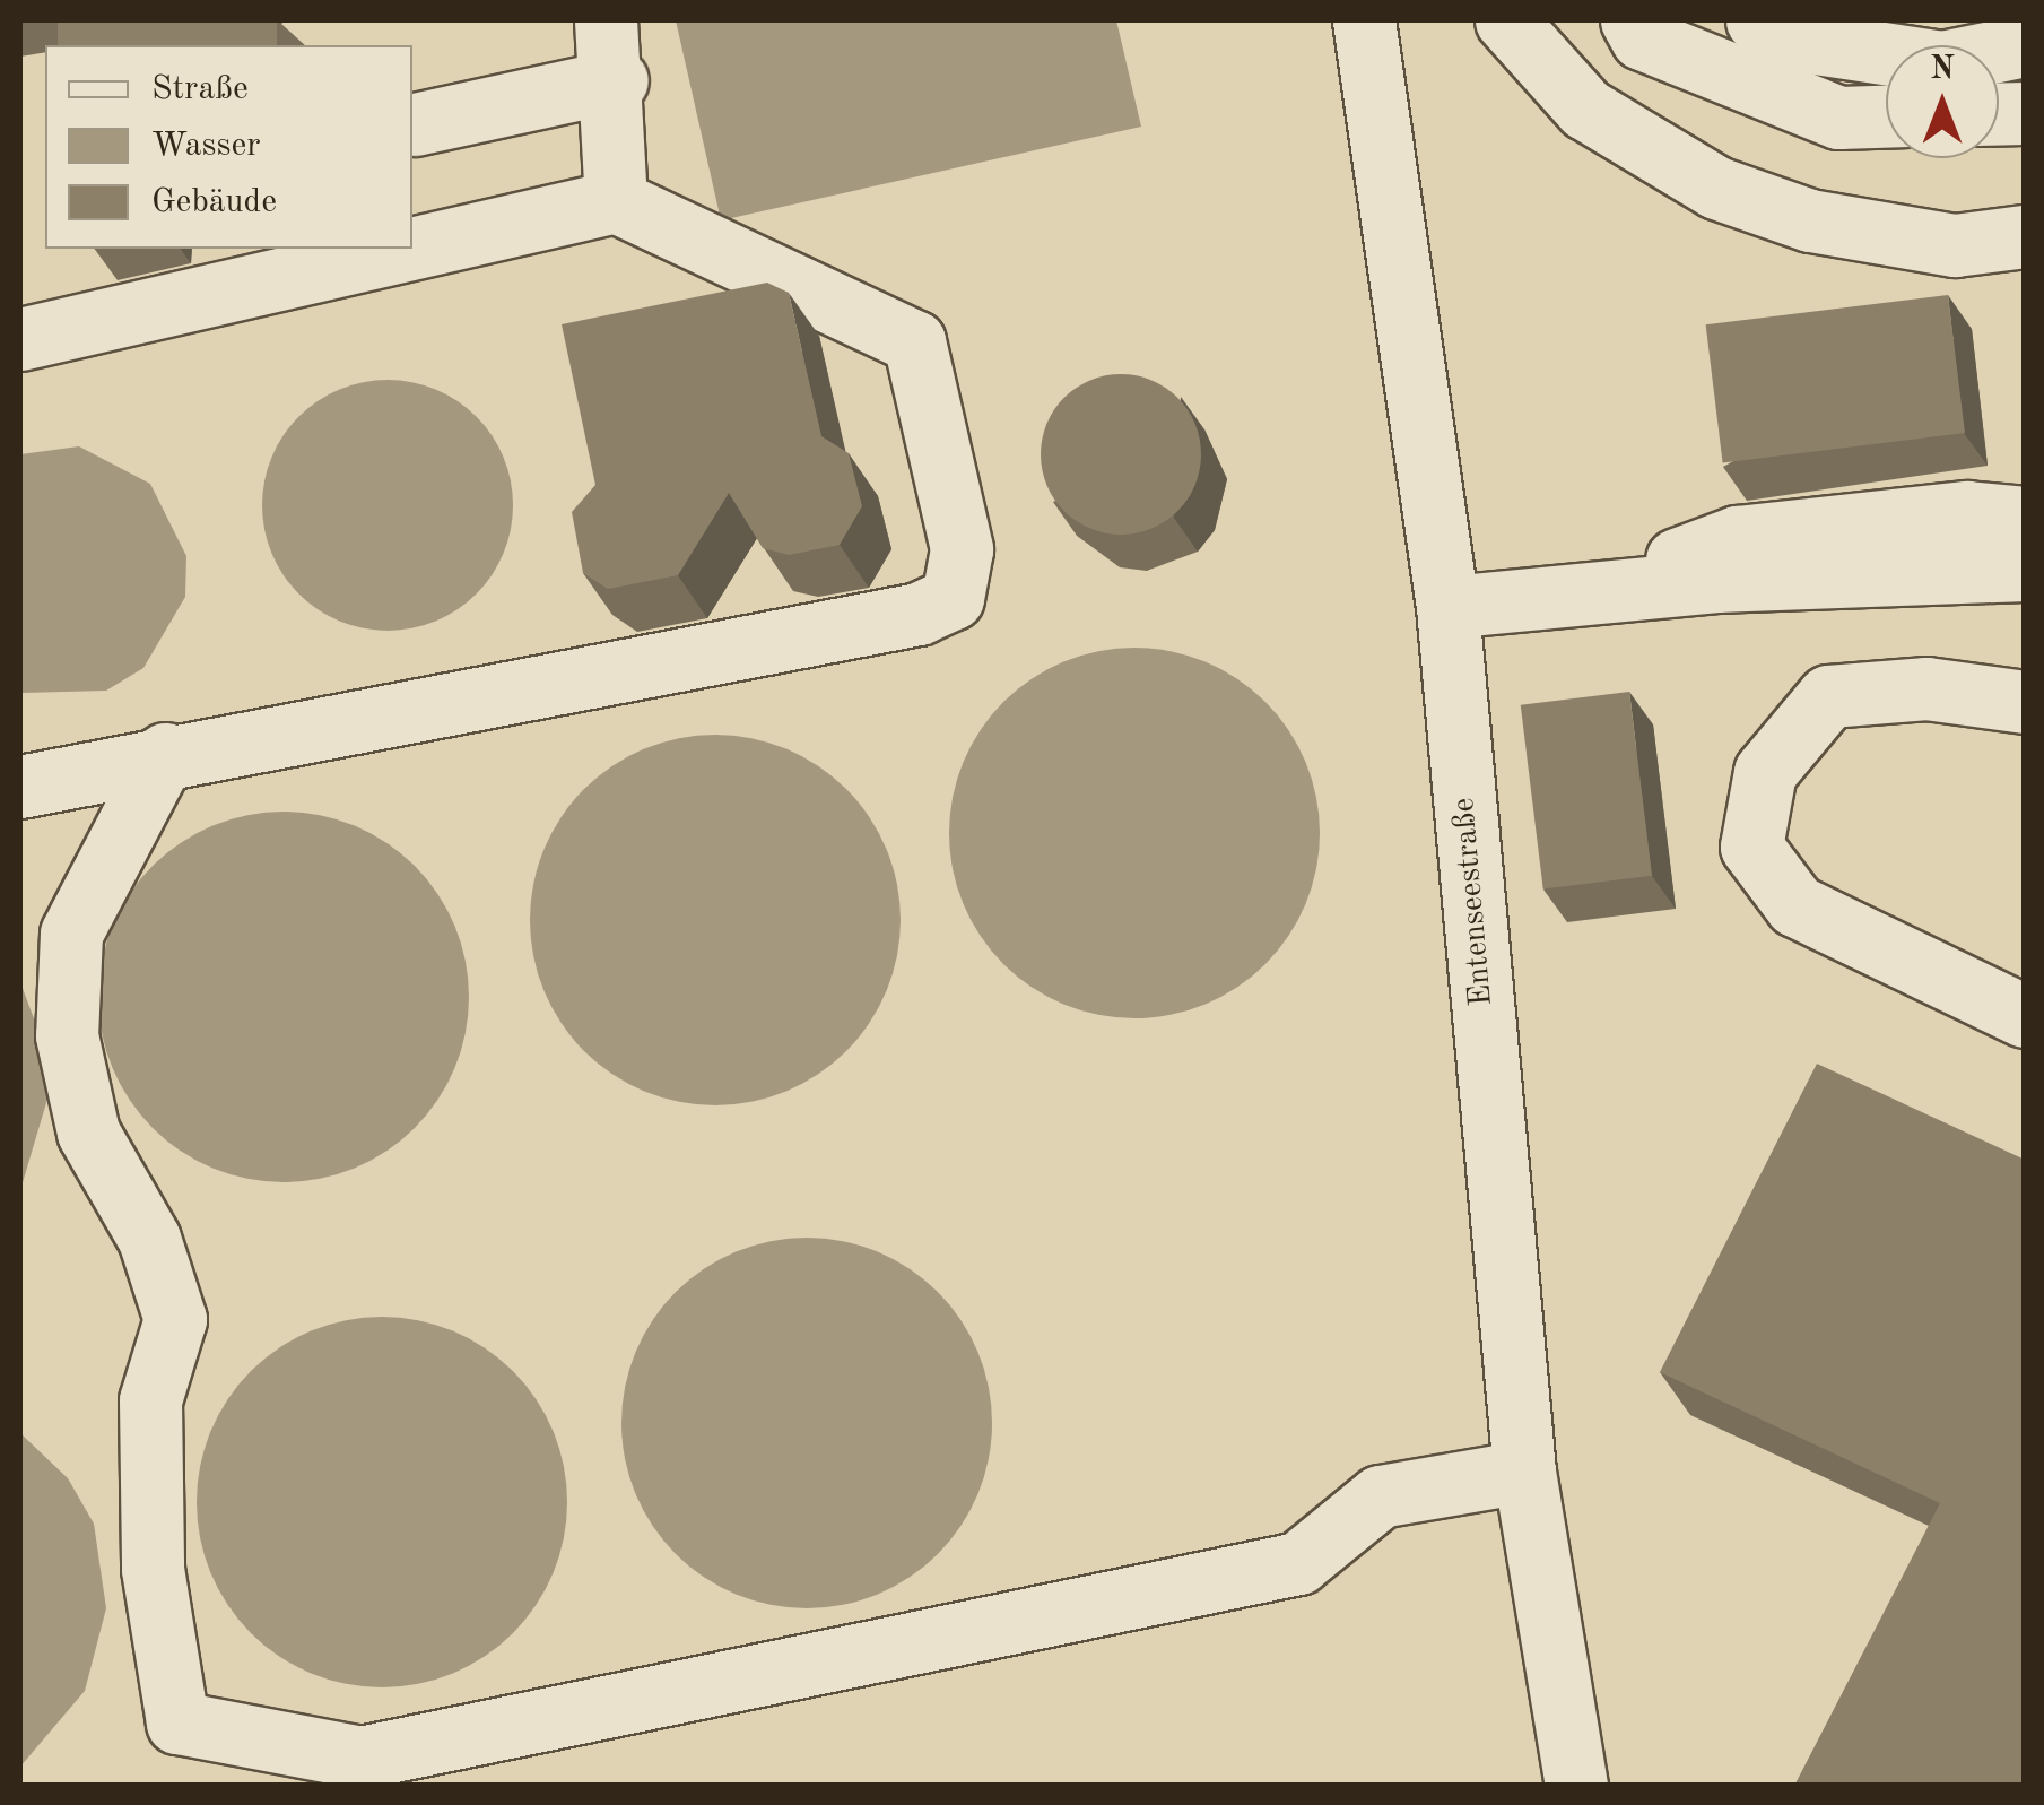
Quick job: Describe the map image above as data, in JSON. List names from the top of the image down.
{
  "streets": {
    "street": ["Entenseestraße"]
  },
  "legend": ["Straße", "Wasser", "Gebäude"],
  "north": "top"
}
